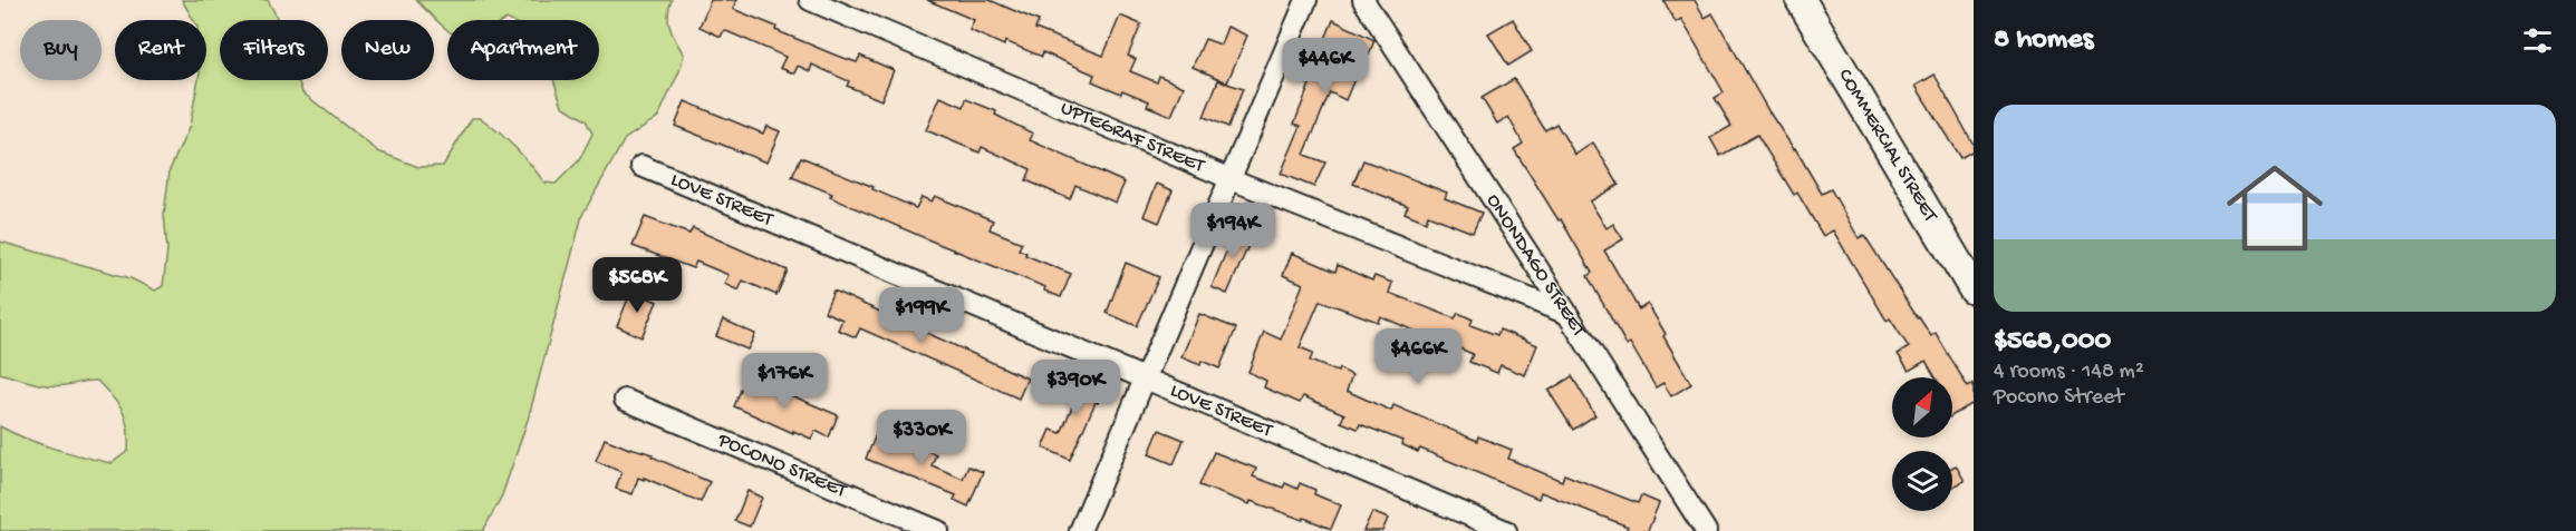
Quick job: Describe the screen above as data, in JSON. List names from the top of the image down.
{
  "streets": {
    "main road": ["COMMERCIAL STREET"],
    "street": [
      "UPTEGRAF STREET",
      "LOVE STREET",
      "ONONDAGO STREET",
      "POCONO STREET"
    ]
  },
  "crossings": [
    ["UPTEGRAF STREET", "ONONDAGO STREET"]
  ],
  "north": "top right",
  "page": {
    "heading": "8 homes",
    "chip": [
      "Buy",
      "Rent",
      "Filters",
      "New",
      "Apartment"
    ],
    "price": [
      "$446K",
      "$194K",
      "$568K",
      "$199K",
      "$466K",
      "$176K",
      "$390K",
      "$330K"
    ],
    "list": [
      {
        "name": "$568,000",
        "note": "4 rooms · 148 m² · Pocono Street"
      }
    ]
  }
}
